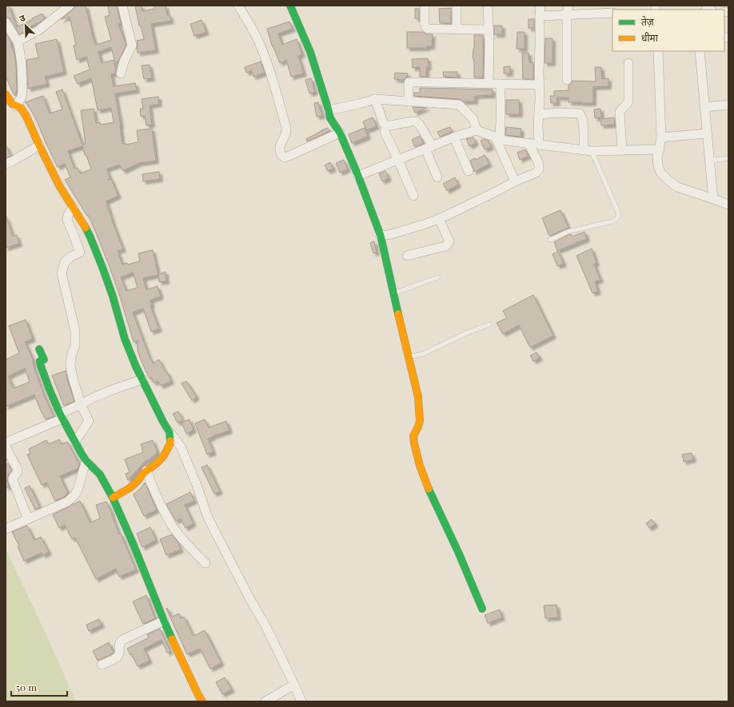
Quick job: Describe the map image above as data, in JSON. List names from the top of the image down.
{
  "legend": ["तेज़", "धीमा"],
  "scale_bar": "50 m",
  "north": "top left"
}
